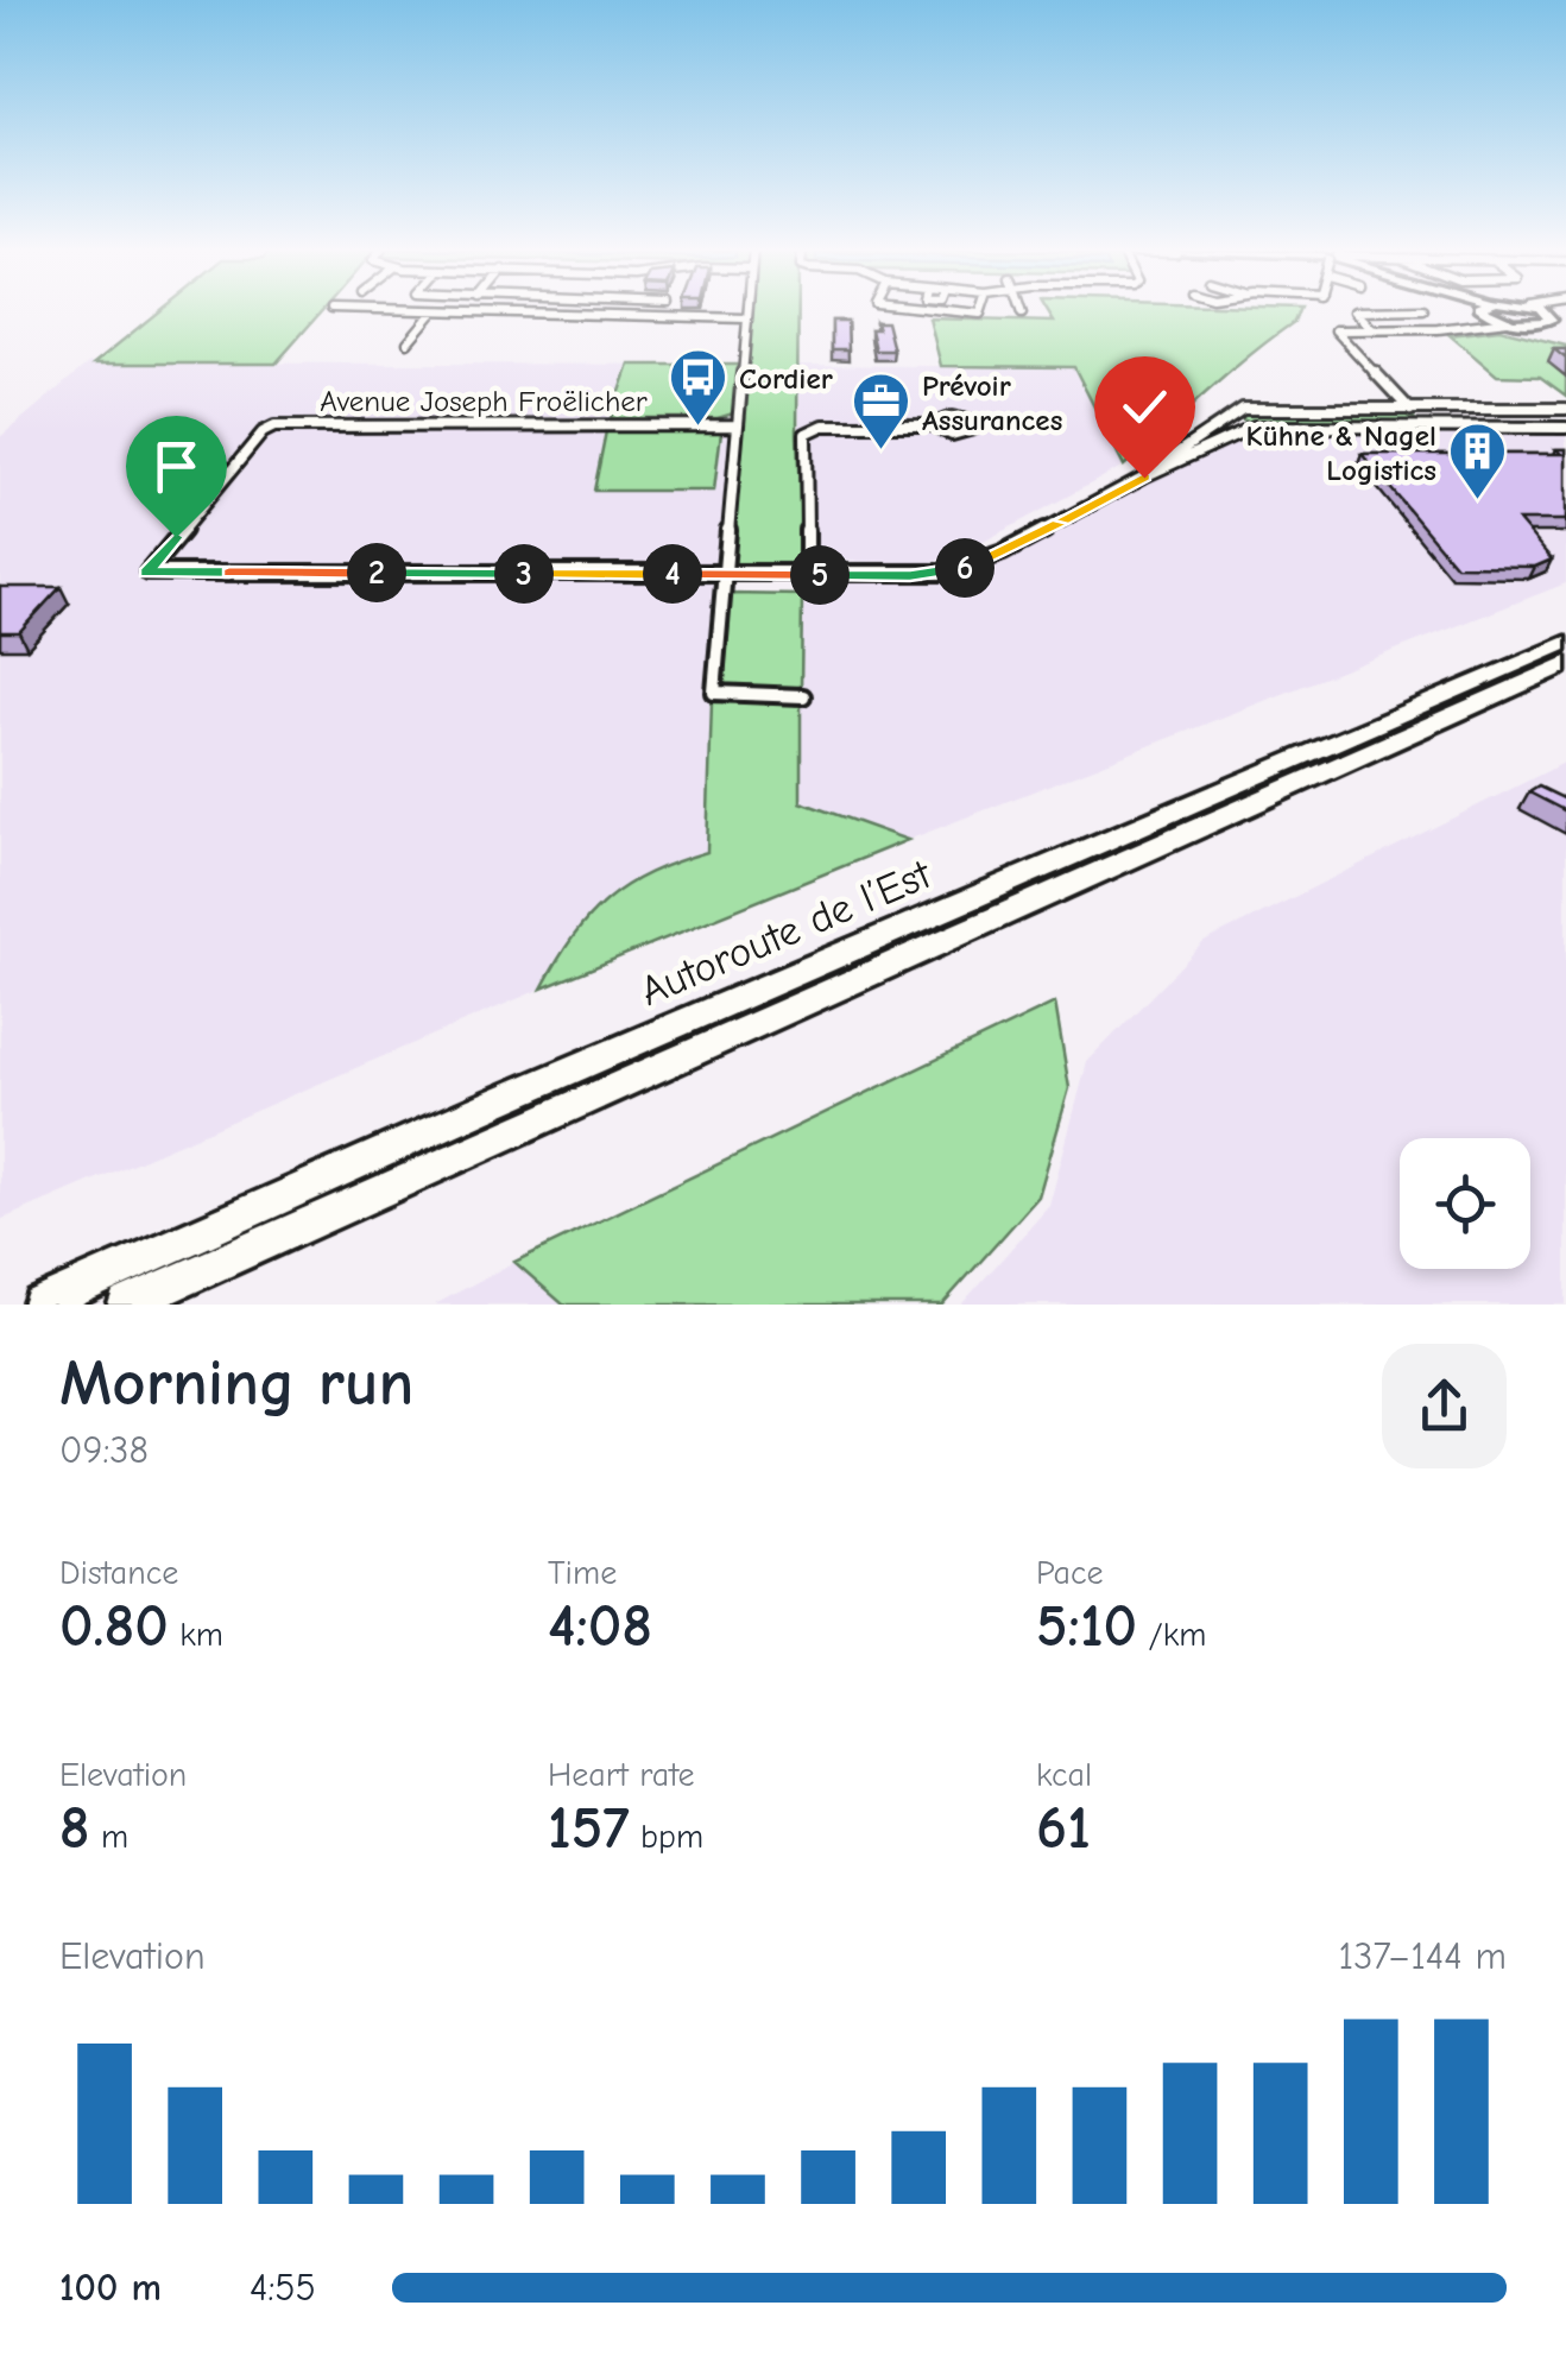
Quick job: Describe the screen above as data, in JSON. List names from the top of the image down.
{
  "streets": {
    "highway": ["Autoroute de l’Est"],
    "street": ["Avenue Joseph Froëlicher"]
  },
  "places": {
    "bus stop": ["Cordier"],
    "office": ["Prévoir Assurances"],
    "building": ["Kühne & Nagel Logistics"]
  },
  "page": {
    "pins": [
      "6",
      "2",
      "3",
      "4",
      "5"
    ],
    "heading": ["Morning run", "09:38"],
    "stats": [
      ["Distance", "0.80 km"],
      ["Time", "4:08"],
      ["Pace", "5:10 /km"],
      ["Elevation", "8 m"],
      ["Heart rate", "157 bpm"],
      ["kcal", "61"]
    ],
    "chart": ["Elevation", "137–144 m"],
    "list": [
      {
        "name": "100 m",
        "note": "4:55"
      }
    ]
  }
}
